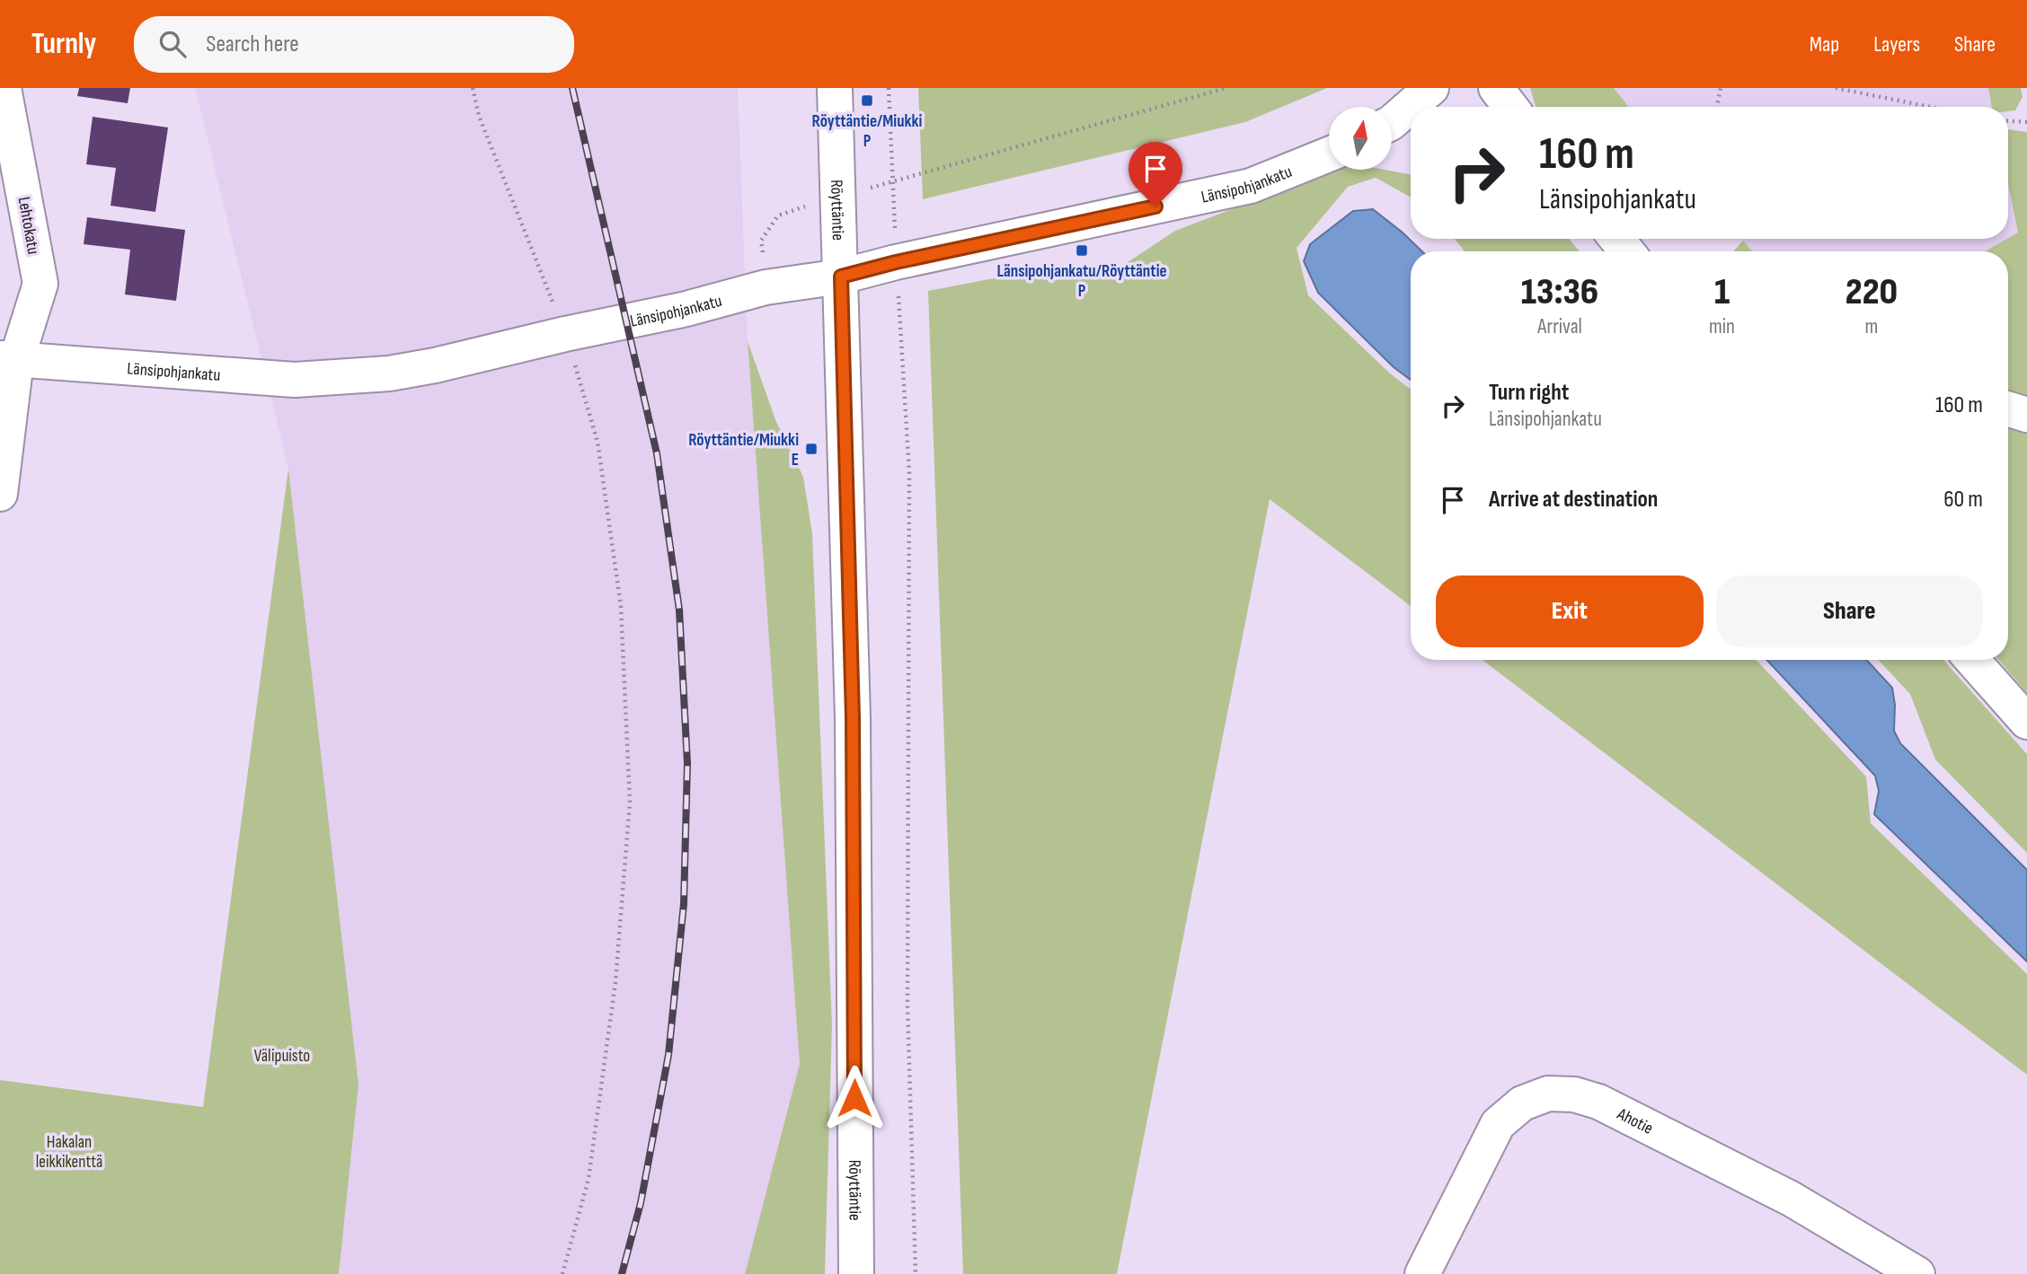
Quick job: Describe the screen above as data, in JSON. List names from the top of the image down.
{
  "streets": {
    "street": [
      "Länsipohjankatu",
      "Röyttäntie",
      "Lehtokatu",
      "Ahotie"
    ]
  },
  "crossings": [
    ["Länsipohjankatu", "Röyttäntie"],
    ["Länsipohjankatu", "Lehtokatu"]
  ],
  "parks": ["Välipuisto", "Hakalan leikkikenttä"],
  "places": {
    "transit": ["Röyttäntie/Miukki P", "Länsipohjankatu/Röyttäntie P", "Röyttäntie/Miukki E"]
  },
  "north": "top",
  "page": {
    "header": "Turnly",
    "search": "Search here",
    "nav": ["Map", "Layers", "Share"],
    "turn": ["160 m", "Länsipohjankatu"],
    "eta": [
      "13:36",
      "Arrival",
      "1",
      "min",
      "220",
      "m"
    ],
    "list": [
      {
        "name": "Turn right",
        "note": "Länsipohjankatu",
        "value": "160 m"
      },
      {
        "name": "Arrive at destination",
        "value": "60 m"
      }
    ],
    "buttons": ["Exit", "Share"]
  }
}
